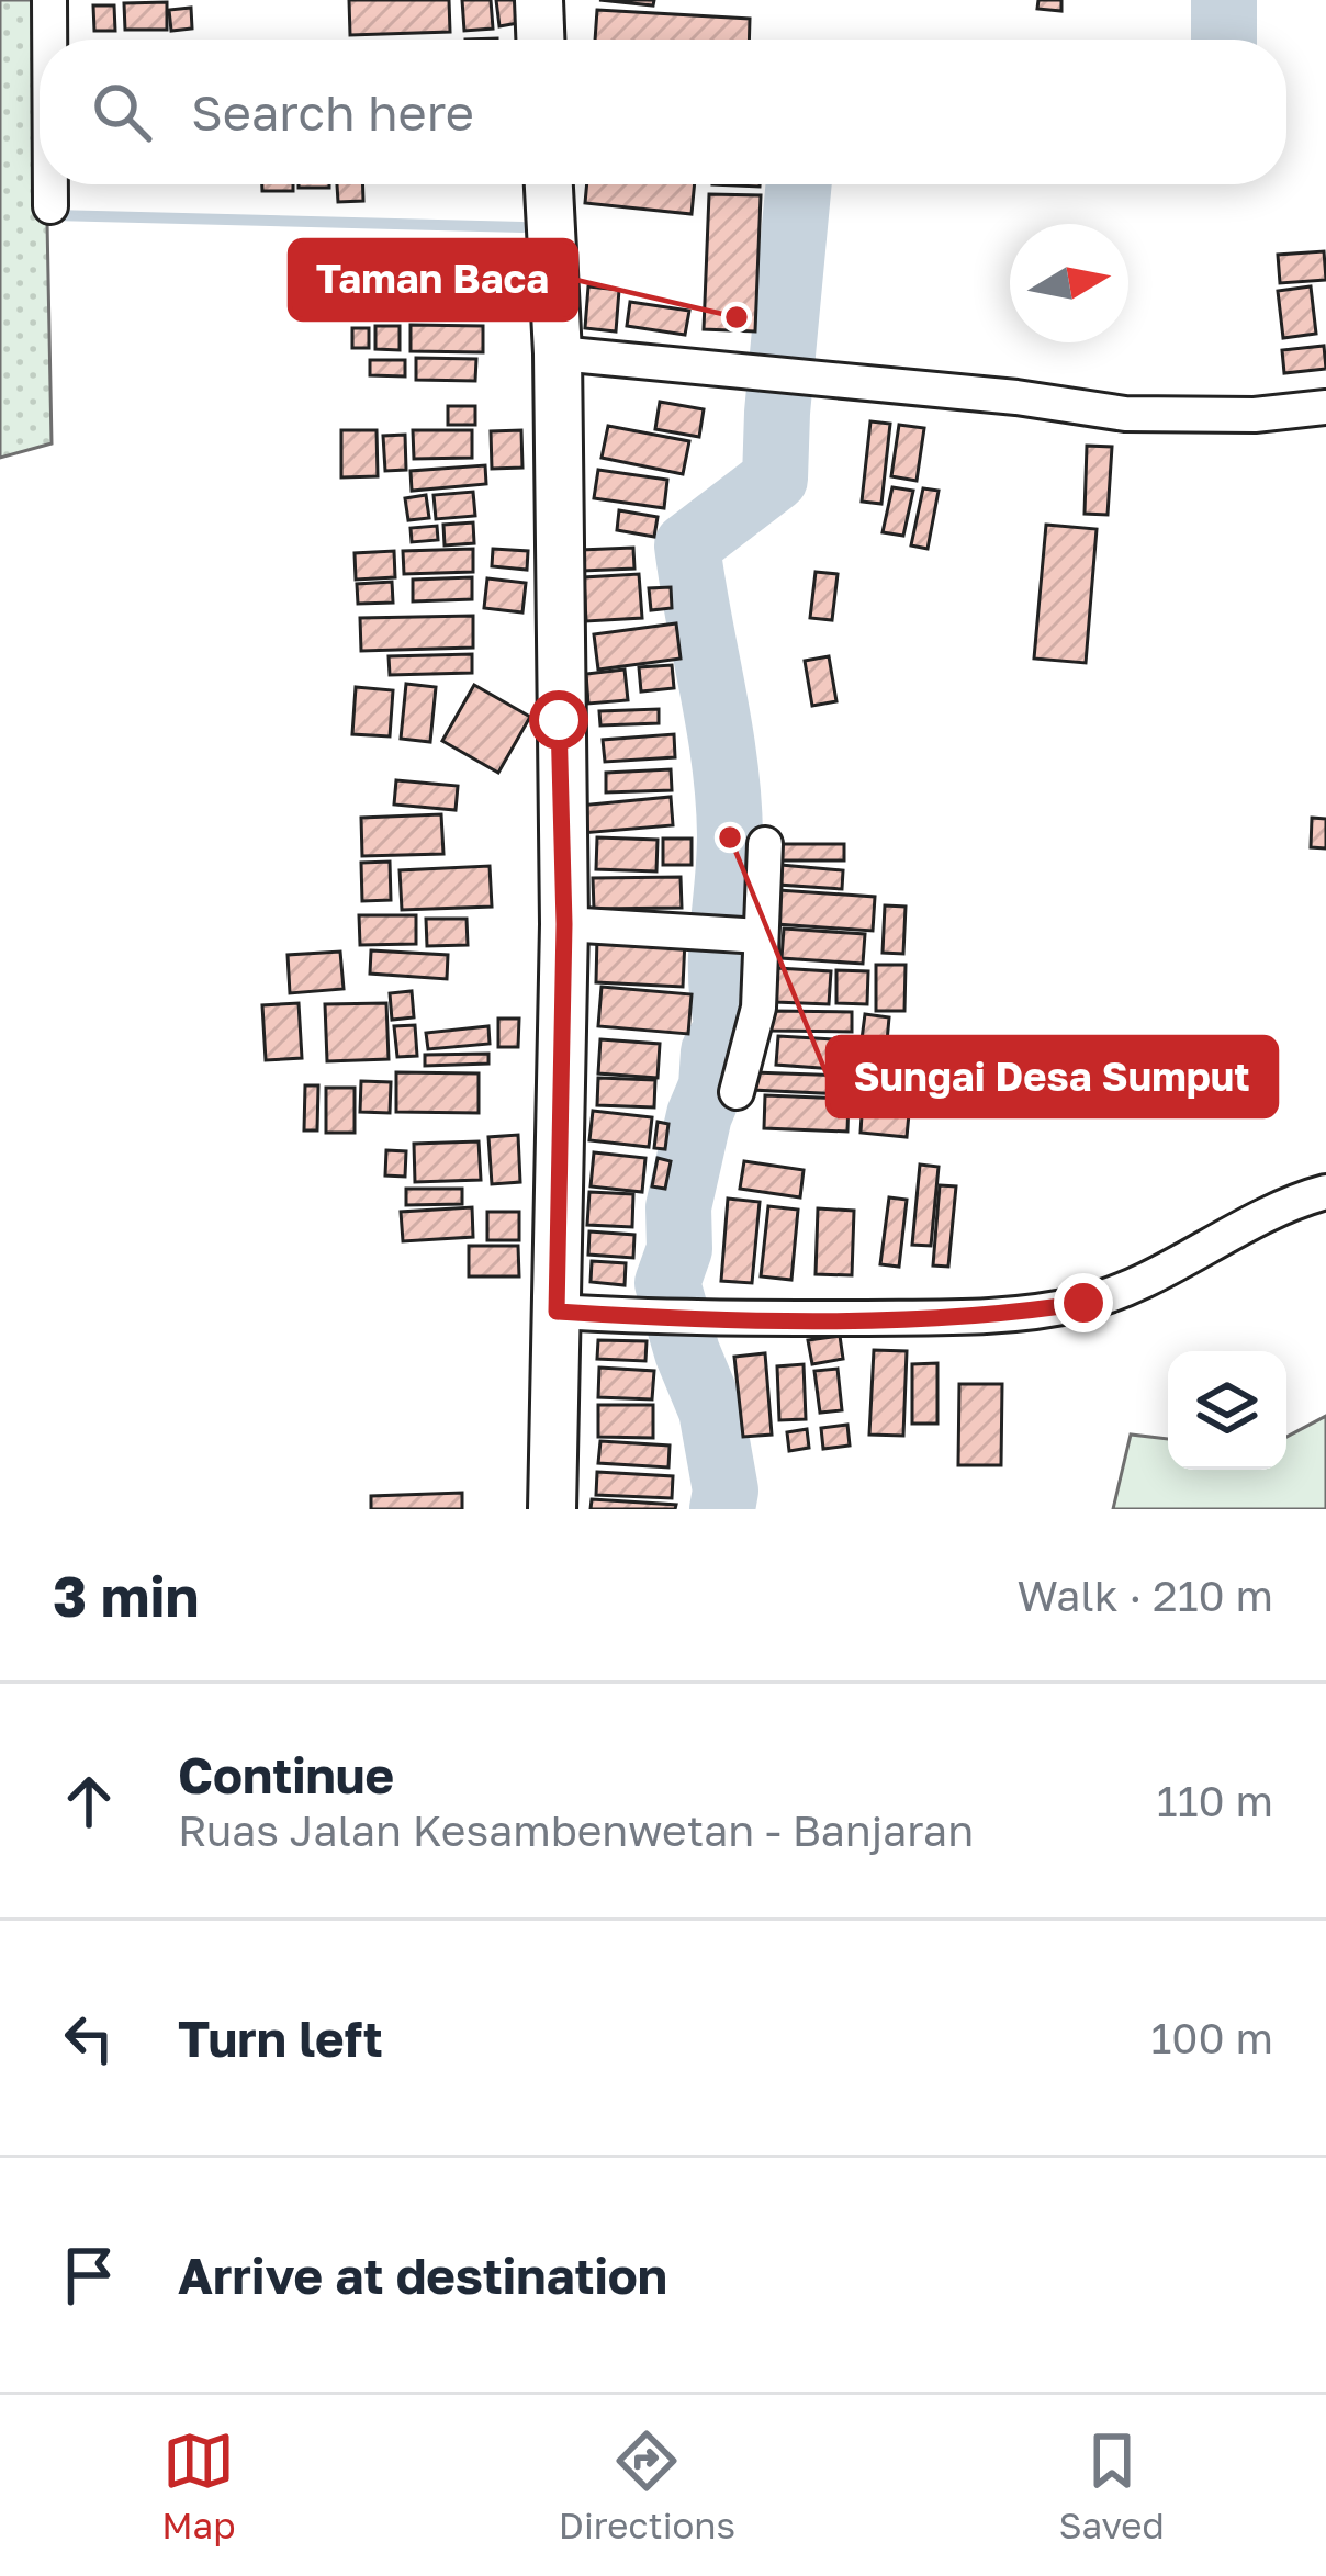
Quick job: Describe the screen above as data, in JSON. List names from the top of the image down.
{
  "places": ["Taman Baca", "Sungai Desa Sumput"],
  "north": "right",
  "page": {
    "search": "Search here",
    "heading": ["3 min", "Walk · 210 m"],
    "list": [
      ["Continue", "Ruas Jalan Kesambenwetan - Banjaran", "110 m"],
      ["Turn left", "100 m"],
      "Arrive at destination"
    ],
    "nav": ["Map", "Directions", "Saved"]
  }
}
